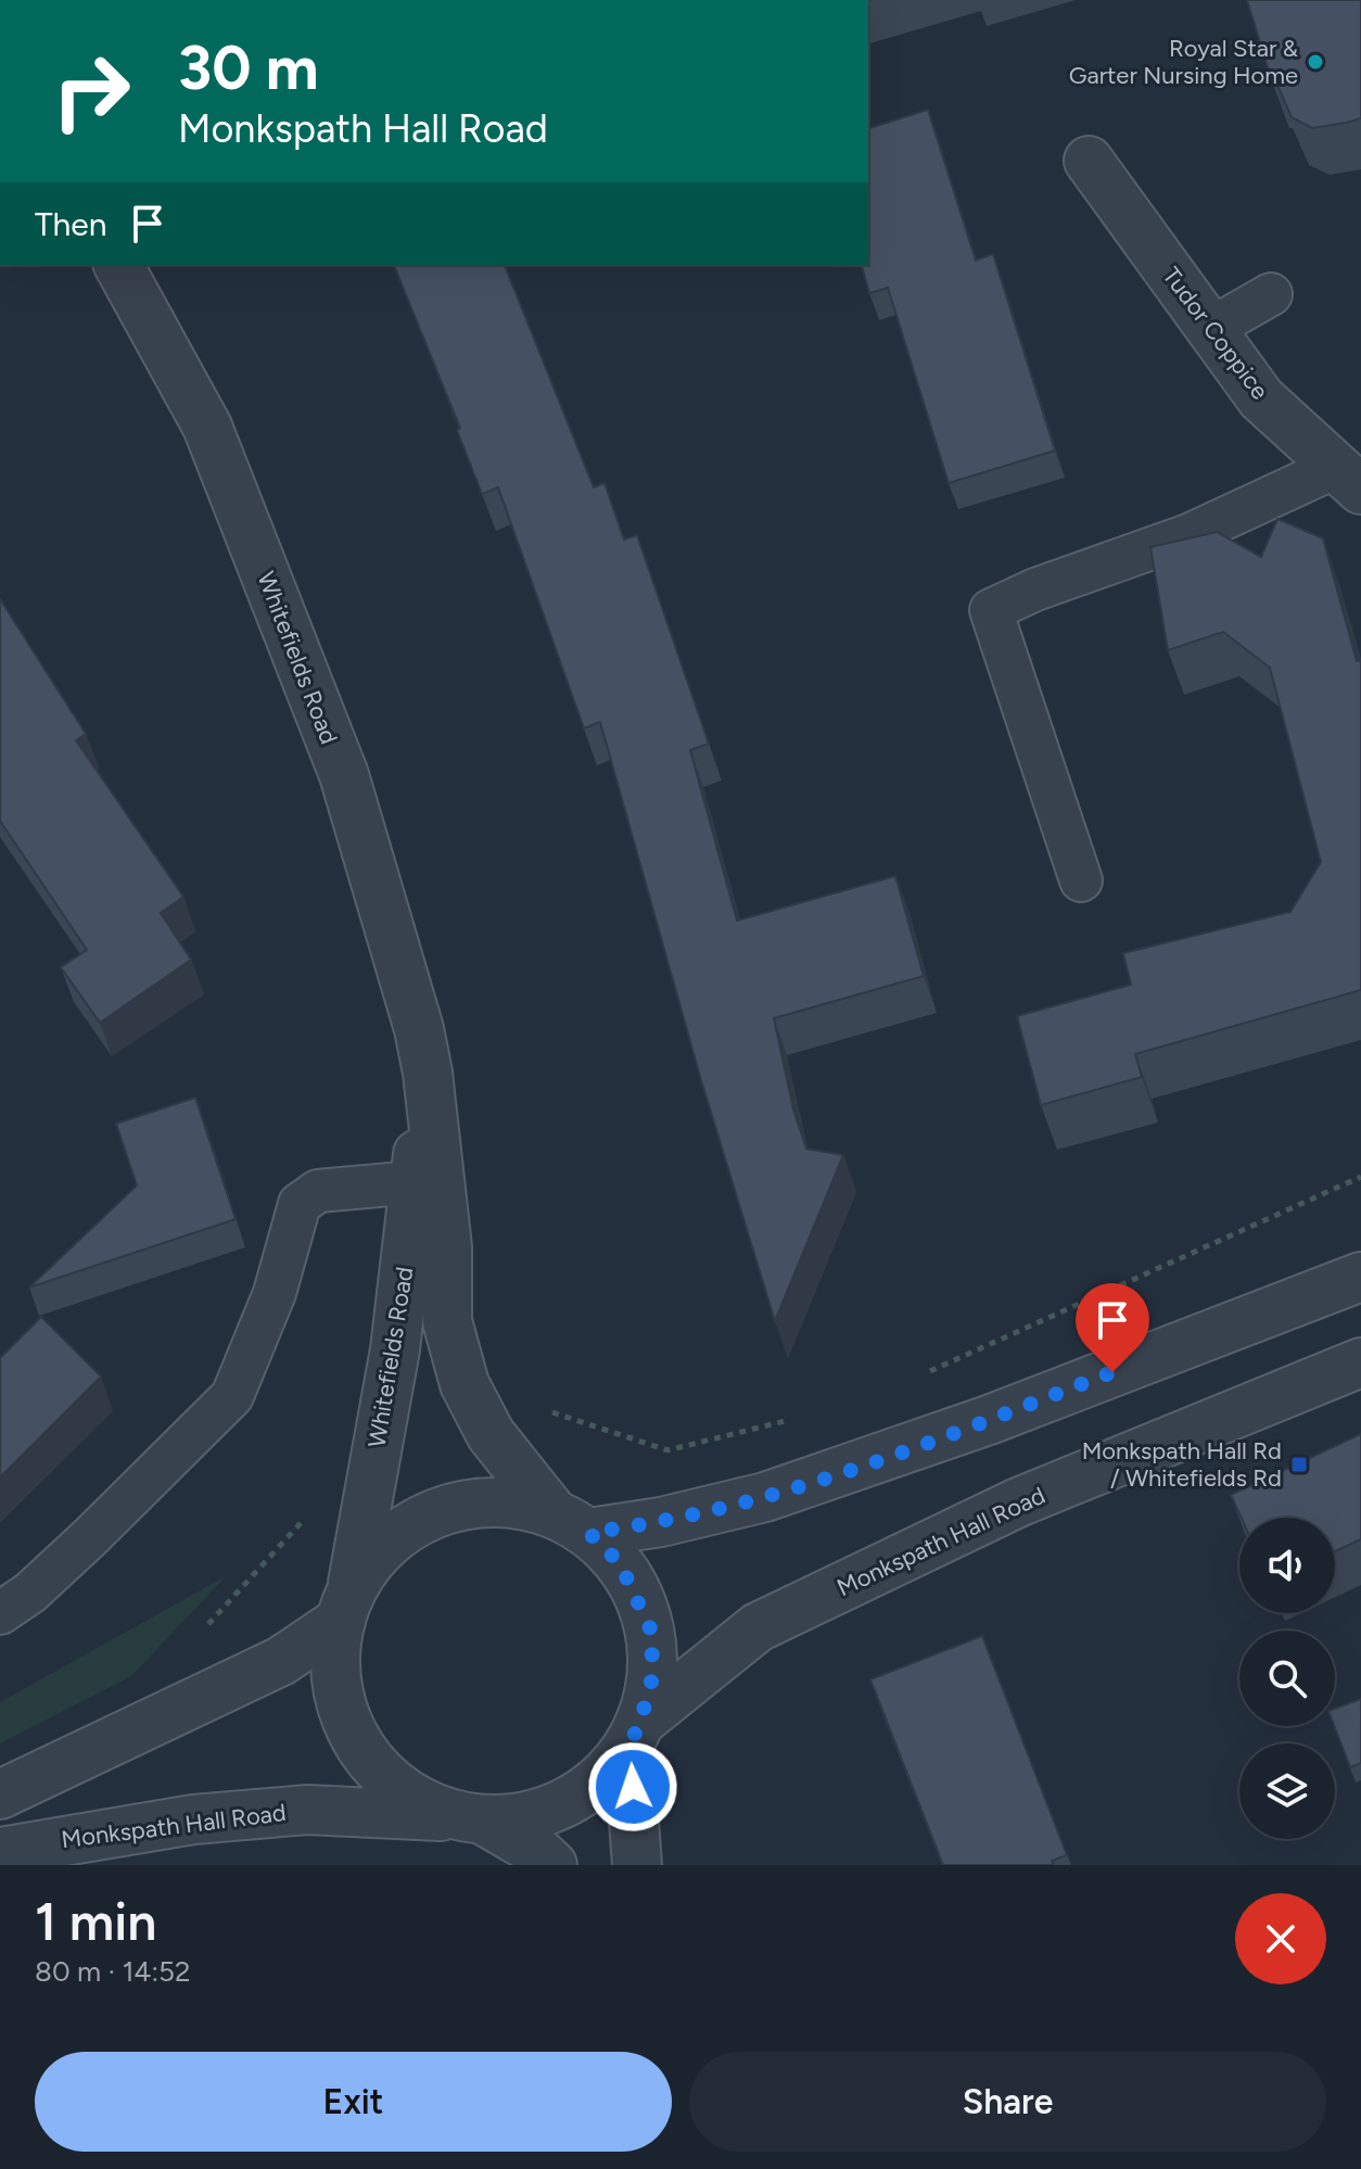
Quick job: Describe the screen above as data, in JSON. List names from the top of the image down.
{
  "streets": {
    "street": ["Tudor Coppice", "Whitefields Road", "Monkspath Hall Road"]
  },
  "crossings": [
    ["Whitefields Road", "Monkspath Hall Road"]
  ],
  "places": {
    "other": ["Royal Star & Garter Nursing Home"],
    "transit": ["Monkspath Hall Rd / Whitefields Rd"]
  },
  "page": {
    "turn": ["30 m", "Monkspath Hall Road"],
    "then": "Then",
    "heading": ["1 min", "80 m · 14:52"],
    "buttons": ["Exit", "Share"]
  }
}
